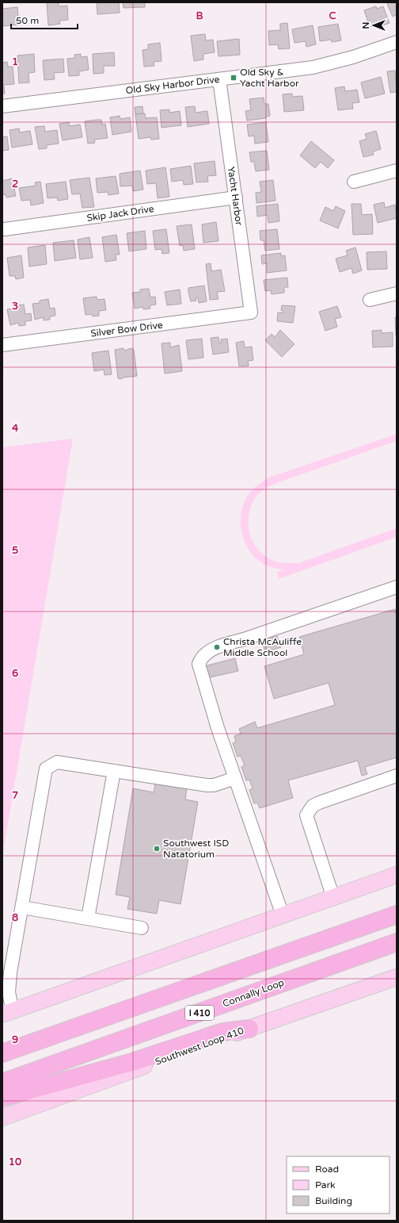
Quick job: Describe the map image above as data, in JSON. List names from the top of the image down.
{
  "streets": {
    "highway": ["Connally Loop", "I 410"],
    "main road": ["Southwest Loop 410"],
    "street": [
      "Old Sky Harbor Drive",
      "Yacht Harbor",
      "Skip Jack Drive",
      "Silver Bow Drive"
    ]
  },
  "crossings": [
    ["Old Sky Harbor Drive", "Yacht Harbor"],
    ["Yacht Harbor", "Skip Jack Drive"],
    ["Yacht Harbor", "Silver Bow Drive"]
  ],
  "places": {
    "transit": ["Old Sky & Yacht Harbor"],
    "other": ["Christa McAuliffe Middle School", "Southwest ISD Natatorium"]
  },
  "legend": ["Road", "Park", "Building"],
  "scale_bar": "50 m",
  "north": "left",
  "grid": {
    "columns": ["B", "C"],
    "rows": [
      "1",
      "2",
      "3",
      "4",
      "5",
      "6",
      "7",
      "8",
      "9",
      "10"
    ]
  }
}
